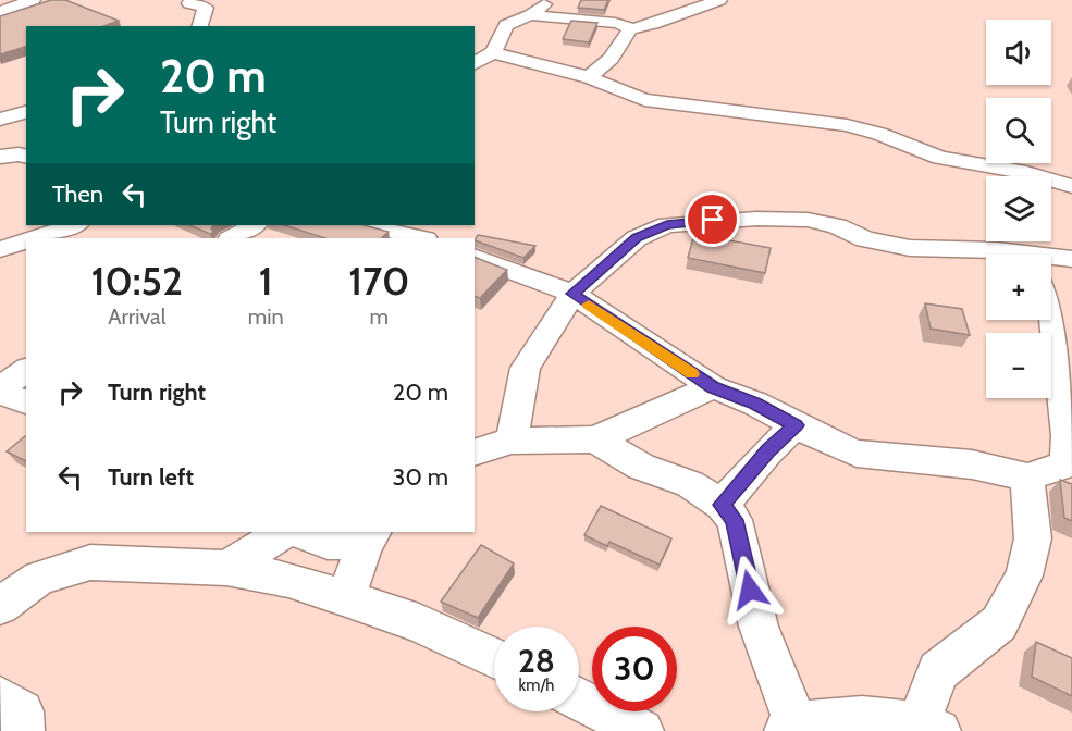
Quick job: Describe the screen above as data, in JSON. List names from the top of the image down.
{
  "page": {
    "map_buttons": ["+", "−"],
    "turn": ["20 m", "Turn right"],
    "then": "Then",
    "eta": [
      "10:52",
      "Arrival",
      "1",
      "min",
      "170",
      "m"
    ],
    "list": [
      {
        "name": "Turn right",
        "value": "20 m"
      },
      {
        "name": "Turn left",
        "value": "30 m"
      }
    ],
    "speed": "28 km/h",
    "limit": "30"
  }
}
